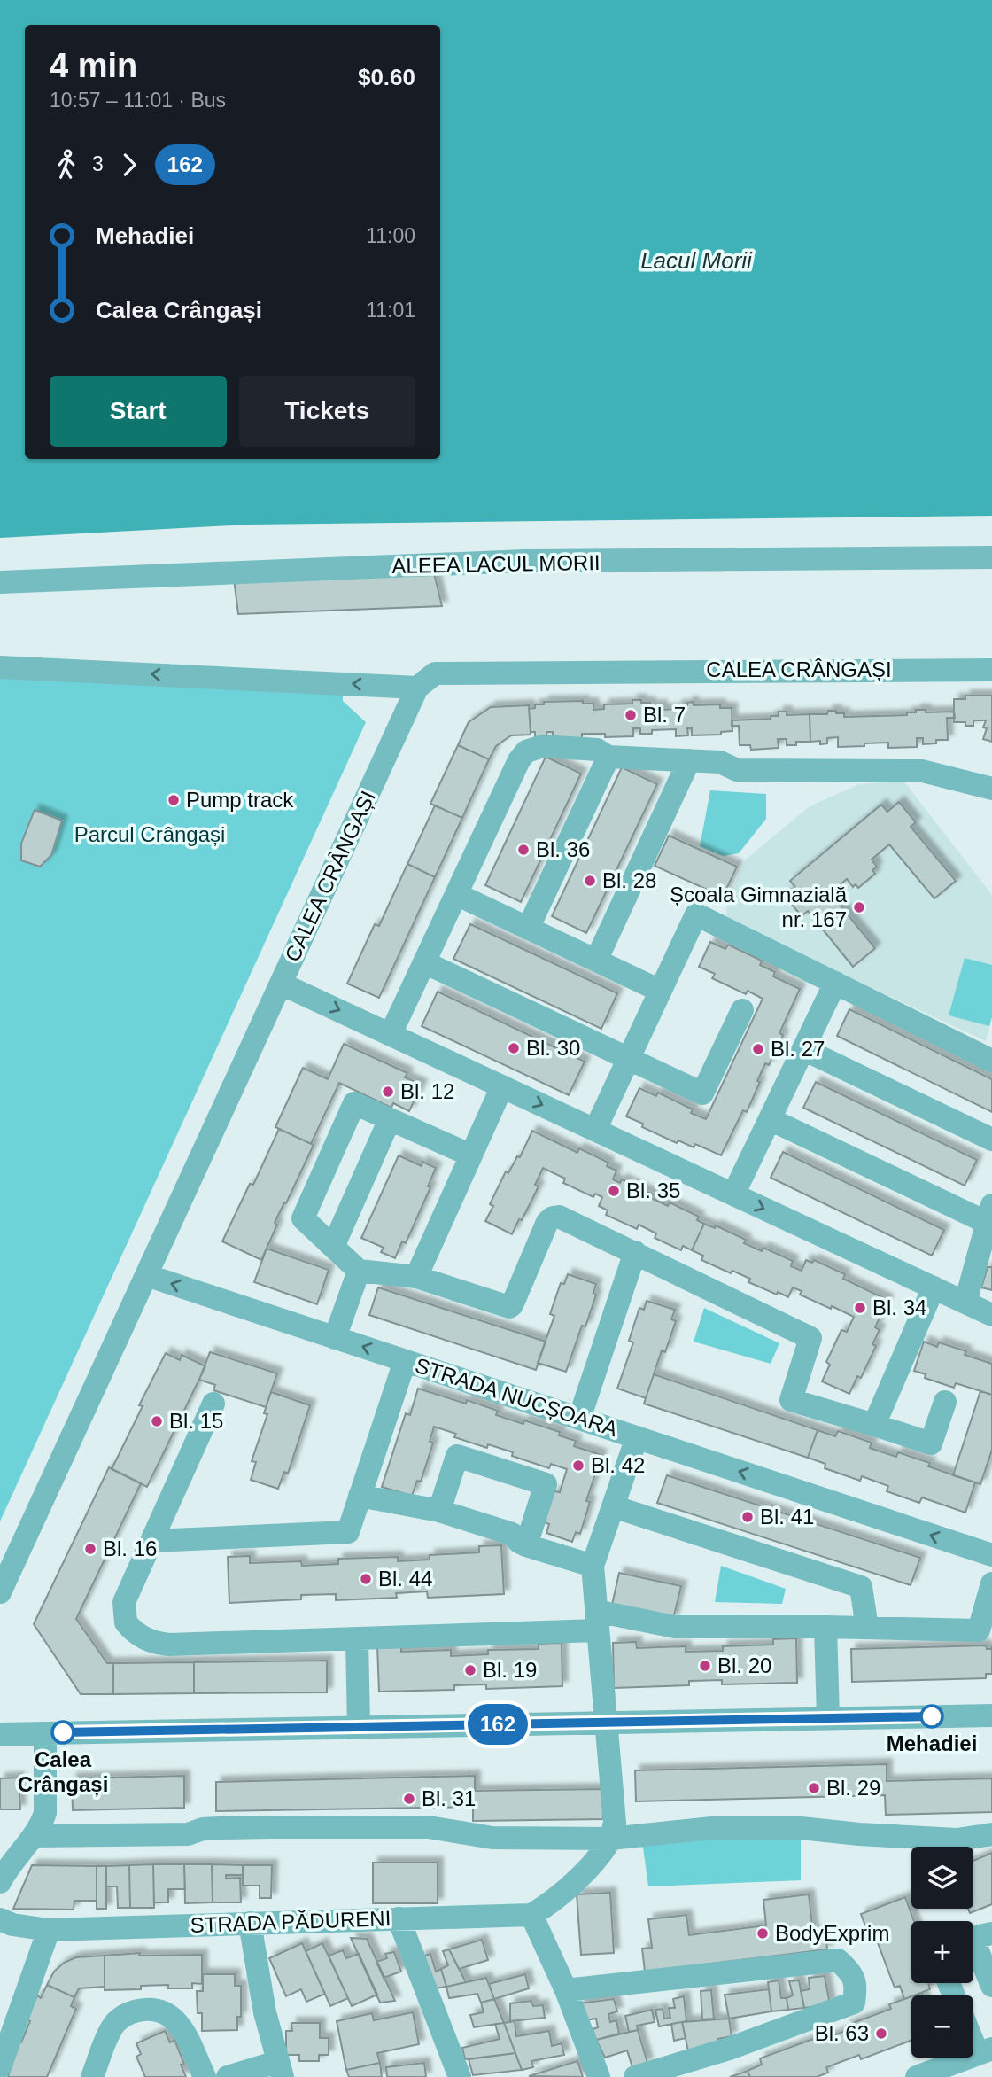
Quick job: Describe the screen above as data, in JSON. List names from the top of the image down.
{
  "streets": {
    "street": [
      "ALEEA LACUL MORII",
      "CALEA CRÂNGAȘI",
      "STRADA NUCȘOARA",
      "STRADA PĂDURENI"
    ]
  },
  "crossings": [
    ["CALEA CRÂNGAȘI", "STRADA NUCȘOARA"]
  ],
  "water": ["Lacul Morii"],
  "parks": ["Parcul Crângași"],
  "places": [
    "Bl. 7",
    "Pump track",
    "Bl. 36",
    "Bl. 28",
    "Școala Gimnazială nr. 167",
    "Bl. 30",
    "Bl. 27",
    "Bl. 12",
    "Bl. 35",
    "Bl. 34",
    "Bl. 15",
    "Bl. 42",
    "Bl. 41",
    "Bl. 16",
    "Bl. 44",
    "Bl. 20",
    "Bl. 19",
    "Mehadiei",
    "Calea Crângași",
    "Bl. 29",
    "Bl. 31",
    "BodyExprim",
    "Bl. 63"
  ],
  "lines": ["bus line 162"],
  "page": {
    "on_map": "162",
    "heading": ["4 min", "10:57 – 11:01 · Bus", "$0.60"],
    "legs": ["3", "162"],
    "list": [
      {
        "name": "Mehadiei",
        "value": "11:00"
      },
      {
        "name": "Calea Crângași",
        "value": "11:01"
      }
    ],
    "buttons": ["Start", "Tickets"],
    "map_buttons": ["+", "−"]
  }
}
